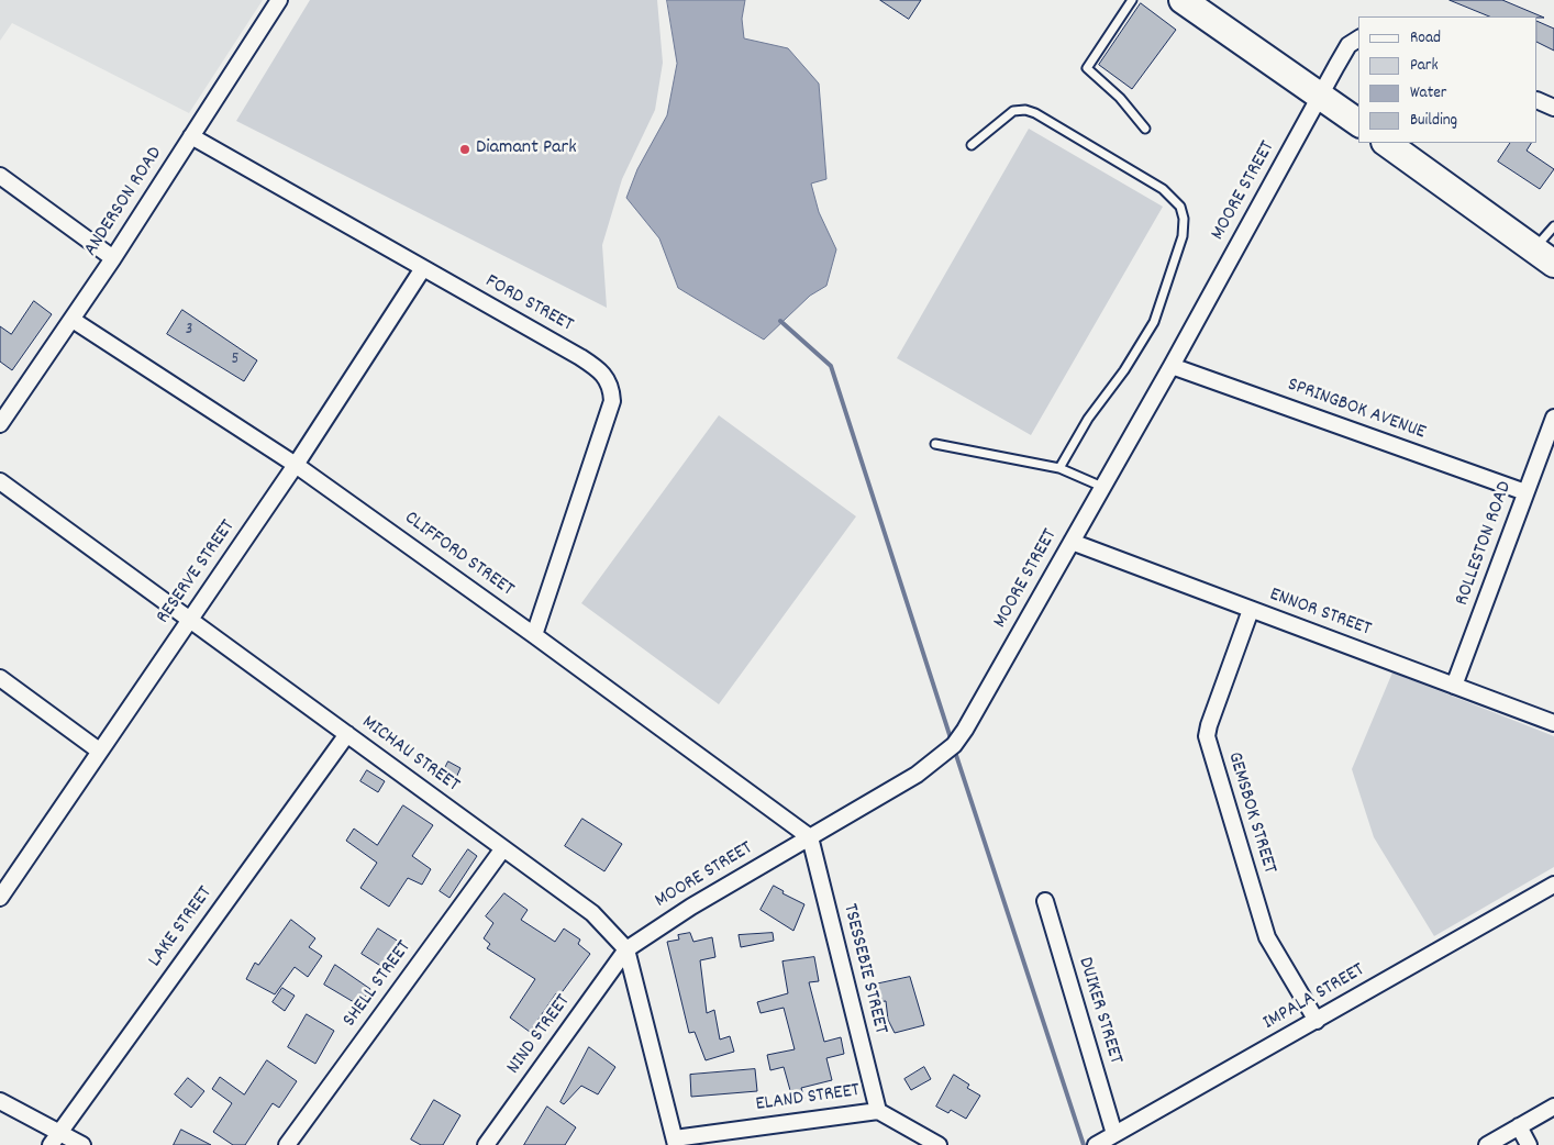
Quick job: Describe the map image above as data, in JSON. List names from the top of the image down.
{
  "streets": {
    "street": [
      "MOORE STREET",
      "ANDERSON ROAD",
      "FORD STREET",
      "SPRINGBOK AVENUE",
      "ROLLESTON ROAD",
      "CLIFFORD STREET",
      "RESERVE STREET",
      "ENNOR STREET",
      "MICHAU STREET",
      "GEMSBOK STREET",
      "LAKE STREET",
      "TSESSEBIE STREET",
      "SHELL STREET",
      "IMPALA STREET",
      "DUIKER STREET",
      "NIND STREET",
      "ELAND STREET"
    ]
  },
  "crossings": [
    ["MOORE STREET", "SPRINGBOK AVENUE"],
    ["MOORE STREET", "CLIFFORD STREET"],
    ["MOORE STREET", "ENNOR STREET"],
    ["MOORE STREET", "MICHAU STREET"],
    ["MOORE STREET", "TSESSEBIE STREET"],
    ["MOORE STREET", "NIND STREET"],
    ["ANDERSON ROAD", "FORD STREET"],
    ["ANDERSON ROAD", "CLIFFORD STREET"],
    ["FORD STREET", "CLIFFORD STREET"],
    ["FORD STREET", "RESERVE STREET"],
    ["SPRINGBOK AVENUE", "ROLLESTON ROAD"],
    ["ROLLESTON ROAD", "ENNOR STREET"],
    ["CLIFFORD STREET", "RESERVE STREET"],
    ["CLIFFORD STREET", "TSESSEBIE STREET"],
    ["RESERVE STREET", "MICHAU STREET"],
    ["ENNOR STREET", "GEMSBOK STREET"],
    ["MICHAU STREET", "LAKE STREET"],
    ["MICHAU STREET", "SHELL STREET"],
    ["MICHAU STREET", "NIND STREET"],
    ["MICHAU STREET", "ELAND STREET"],
    ["GEMSBOK STREET", "IMPALA STREET"],
    ["TSESSEBIE STREET", "ELAND STREET"],
    ["IMPALA STREET", "DUIKER STREET"]
  ],
  "places": ["Diamant Park"],
  "house_numbers": ["3", "5"],
  "legend": [
    "Road",
    "Park",
    "Water",
    "Building"
  ]
}
